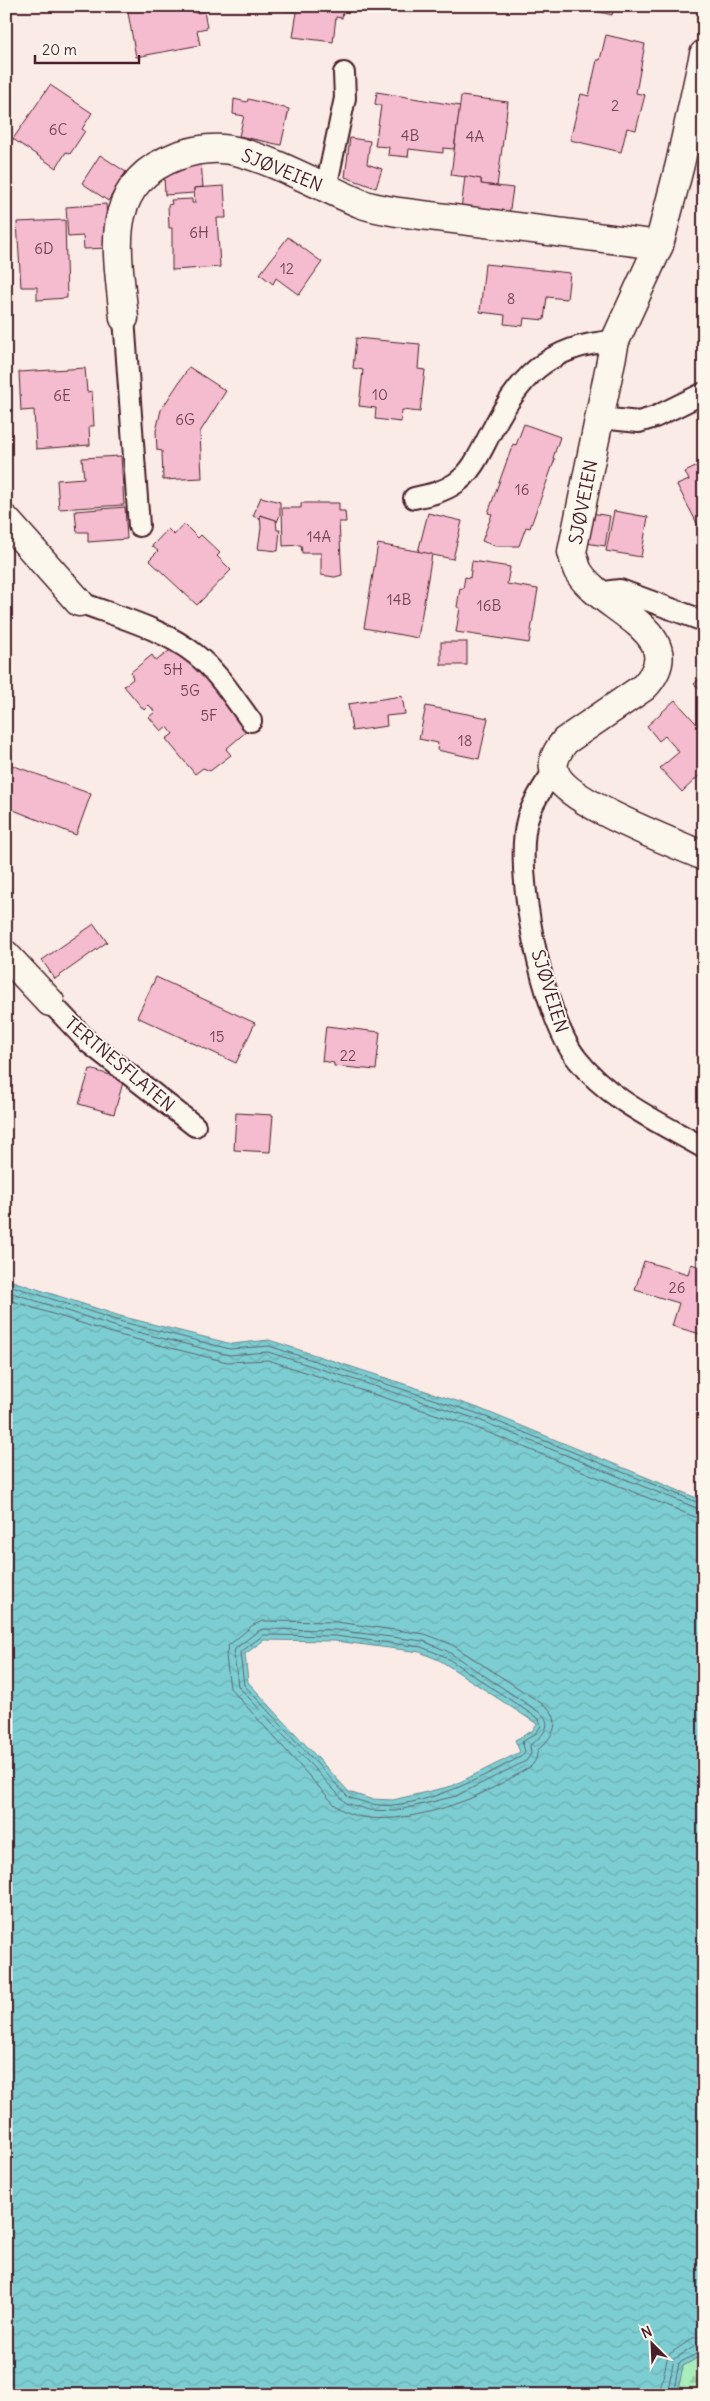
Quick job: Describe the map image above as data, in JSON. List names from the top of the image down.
{
  "streets": {
    "street": ["SJØVEIEN", "TERTNESFLATEN"]
  },
  "house_numbers": [
    "2",
    "6C",
    "4B",
    "4A",
    "6H",
    "6D",
    "12",
    "8",
    "10",
    "6E",
    "6G",
    "16",
    "14A",
    "14B",
    "16B",
    "5H",
    "5G",
    "5F",
    "18",
    "15",
    "22",
    "26"
  ],
  "scale_bar": "20 m",
  "north": "top left"
}
